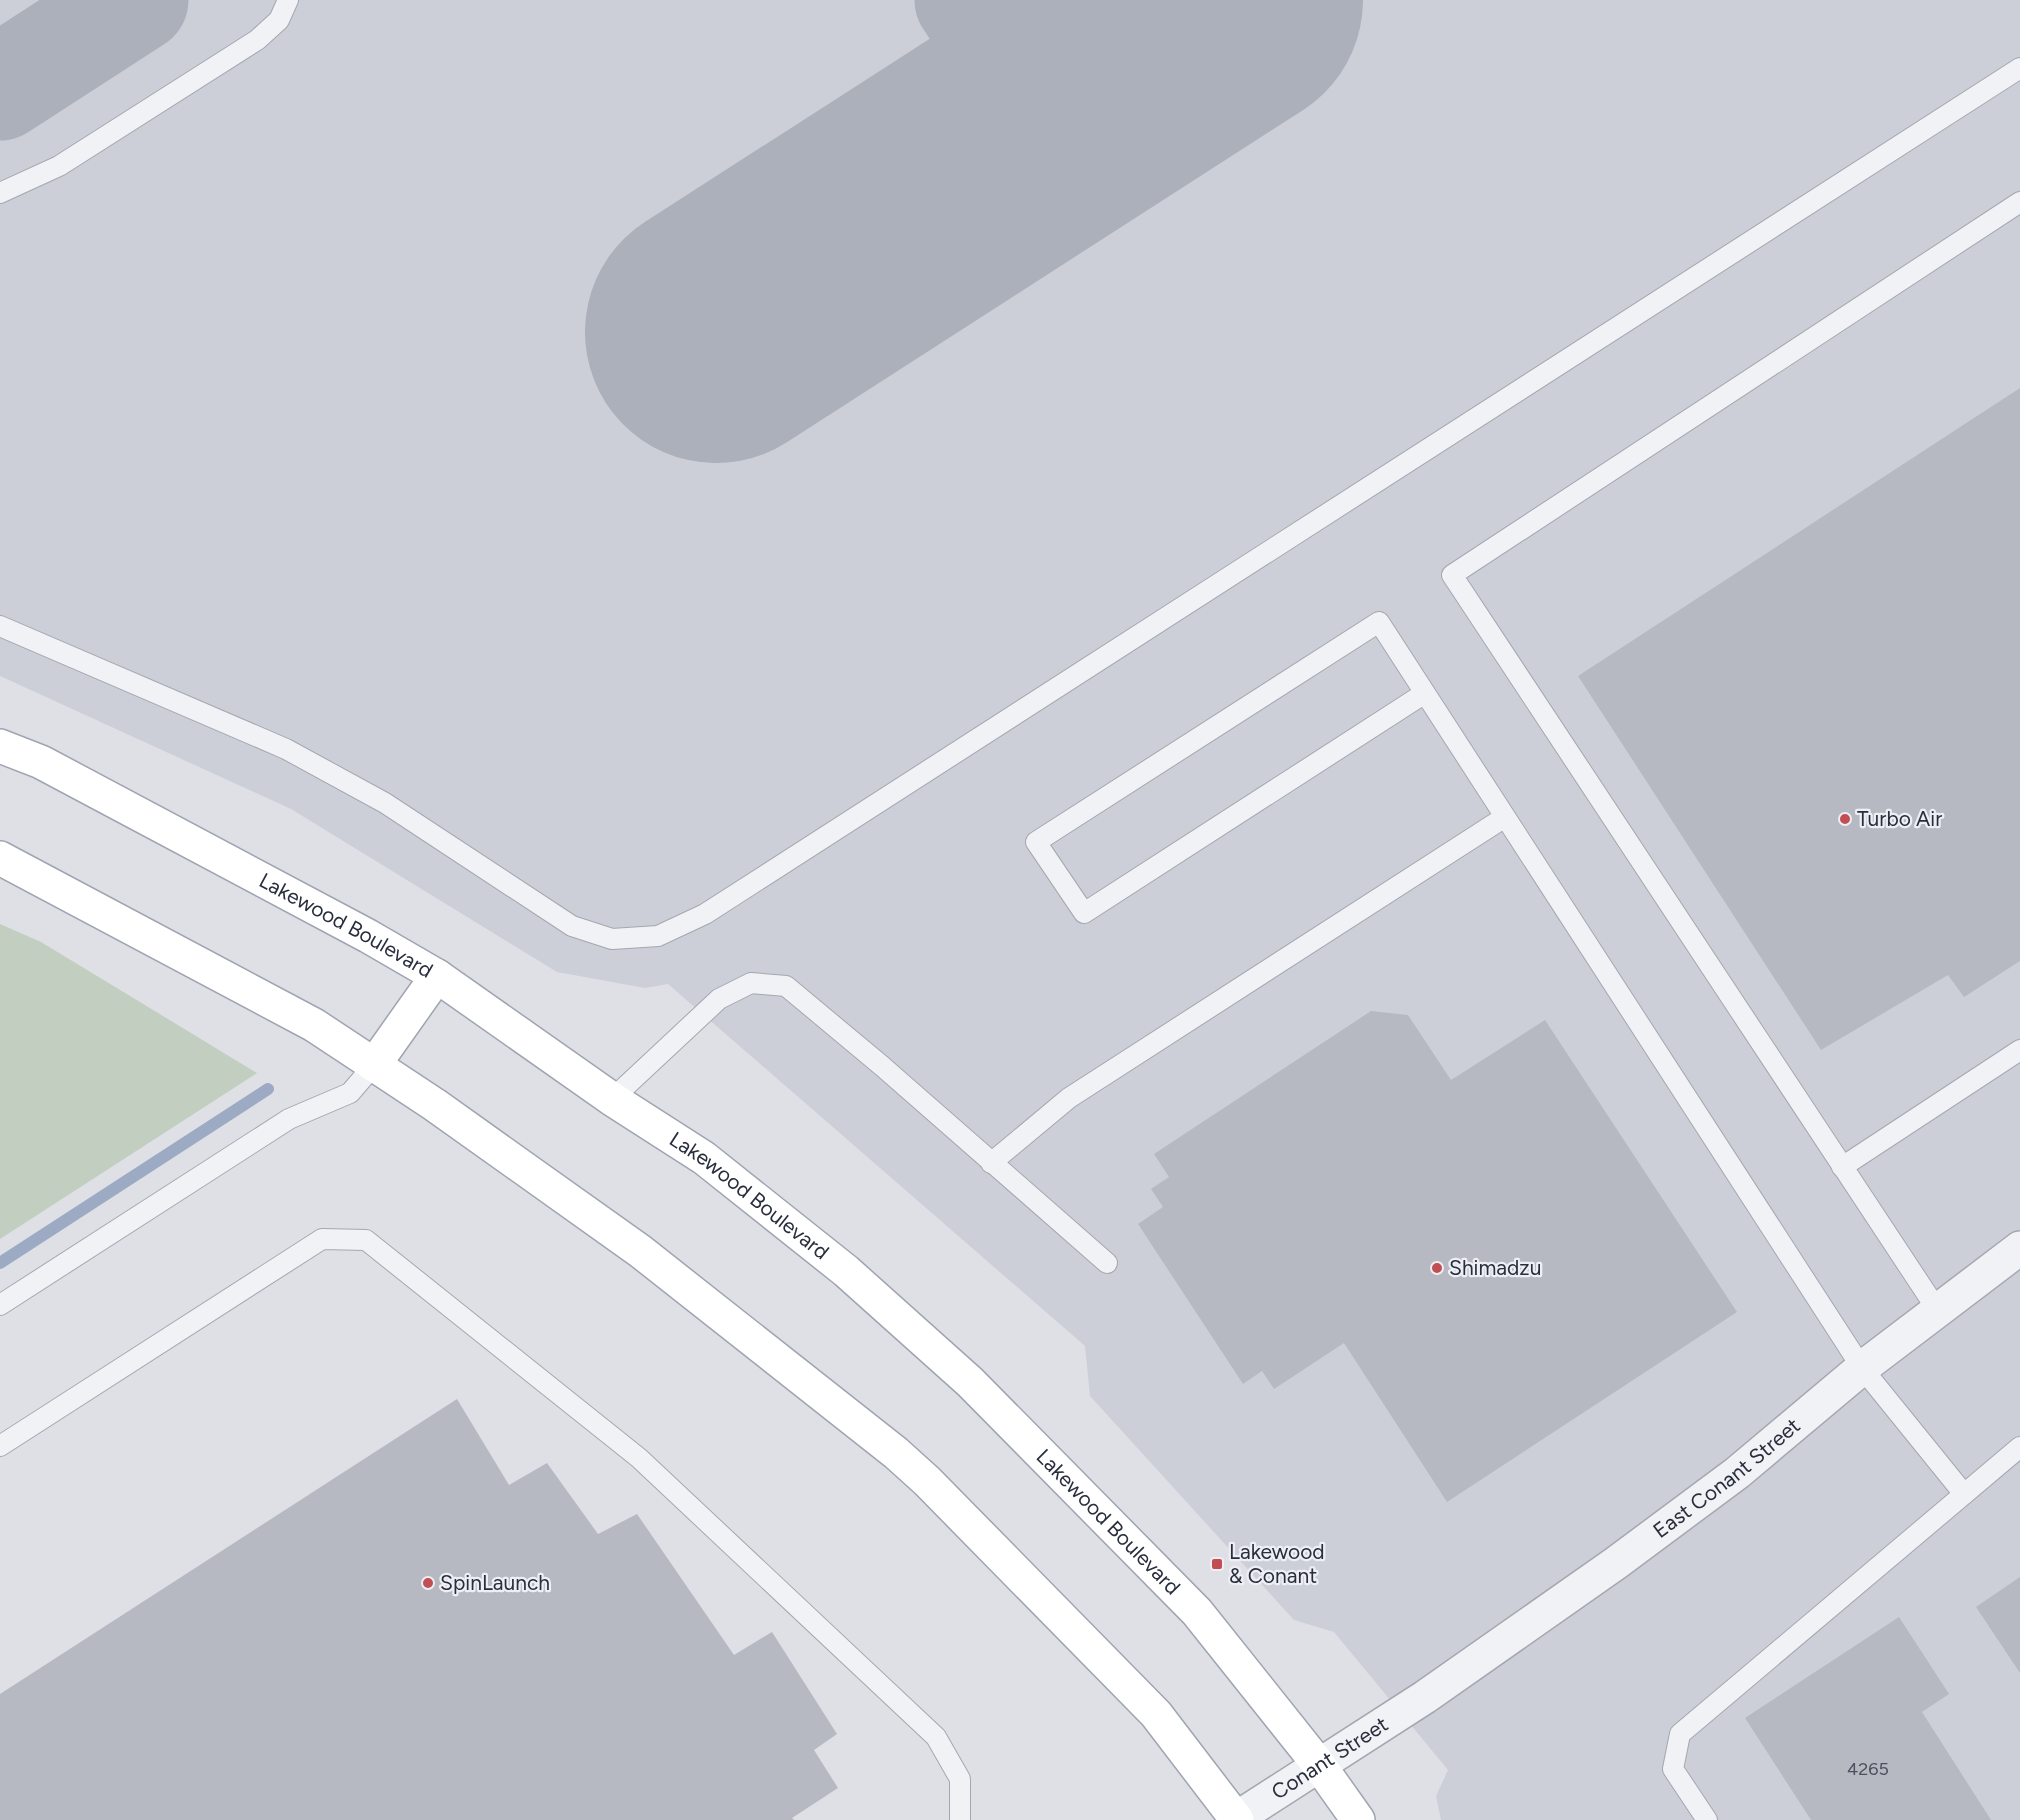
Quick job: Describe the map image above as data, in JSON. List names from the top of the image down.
{
  "streets": {
    "main road": ["Lakewood Boulevard"],
    "street": ["East Conant Street", "Conant Street"]
  },
  "crossings": [
    ["Lakewood Boulevard", "Conant Street"],
    ["East Conant Street", "Conant Street"]
  ],
  "places": {
    "other": ["Turbo Air", "Shimadzu", "SpinLaunch"],
    "transit": ["Lakewood & Conant"]
  },
  "house_numbers": ["4265"]
}
